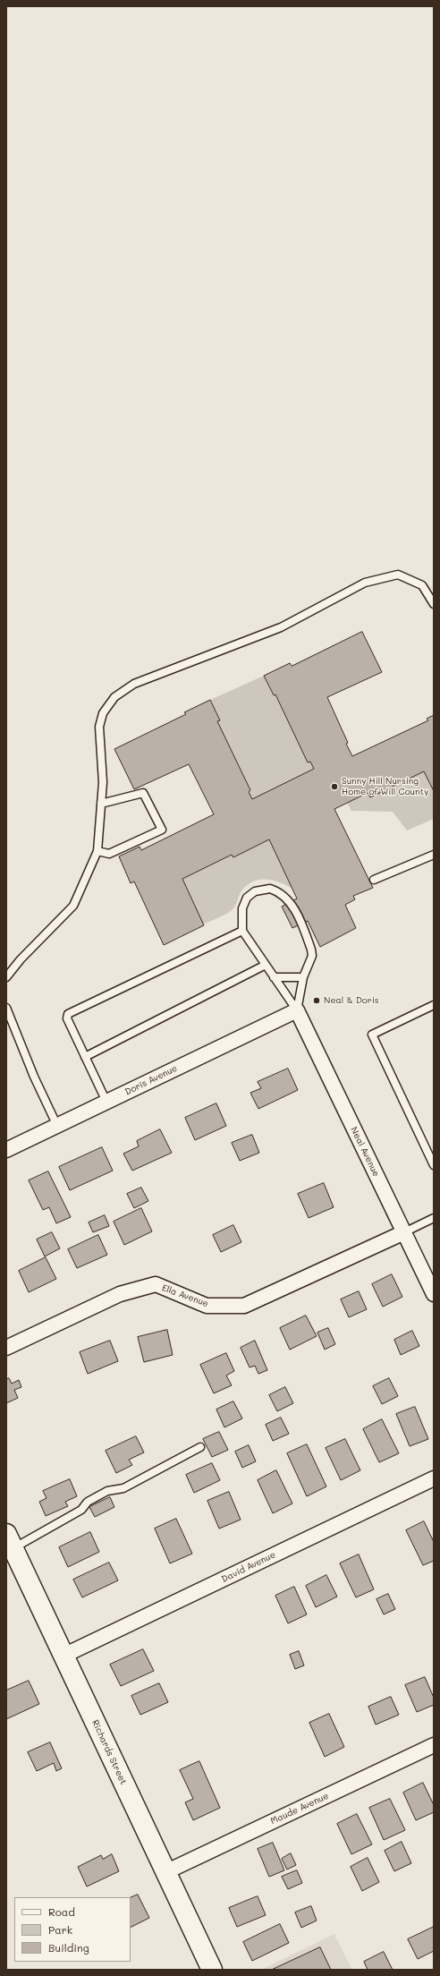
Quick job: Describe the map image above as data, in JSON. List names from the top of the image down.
{
  "streets": {
    "street": [
      "Doris Avenue",
      "Neal Avenue",
      "Ella Avenue",
      "David Avenue",
      "Richards Street",
      "Maude Avenue"
    ]
  },
  "crossings": [
    ["Doris Avenue", "Neal Avenue"],
    ["Neal Avenue", "Ella Avenue"],
    ["David Avenue", "Richards Street"],
    ["Richards Street", "Maude Avenue"]
  ],
  "places": ["Sunny Hill Nursing Home of Will County", "Neal & Doris"],
  "legend": ["Road", "Park", "Building"]
}
